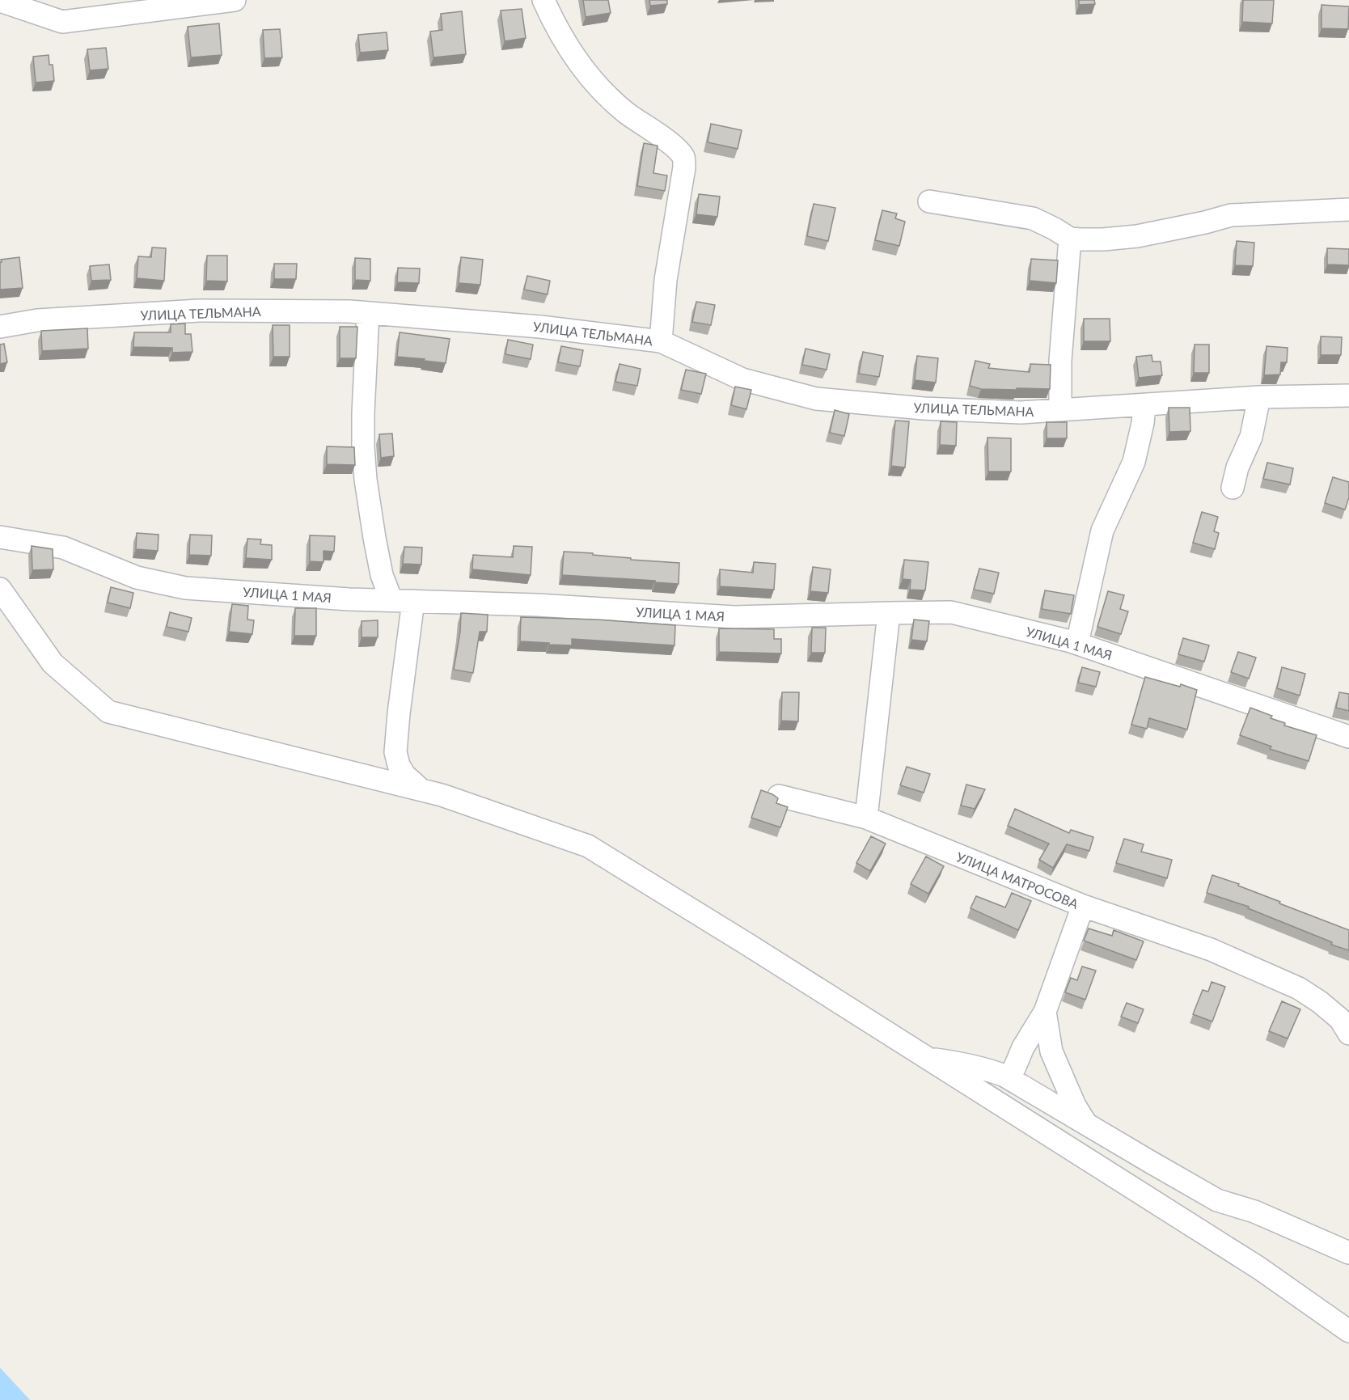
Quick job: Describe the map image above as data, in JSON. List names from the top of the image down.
{
  "streets": {
    "street": ["УЛИЦА ТЕЛЬМАНА", "УЛИЦА 1 МАЯ", "УЛИЦА МАТРОСОВА"]
  }
}
